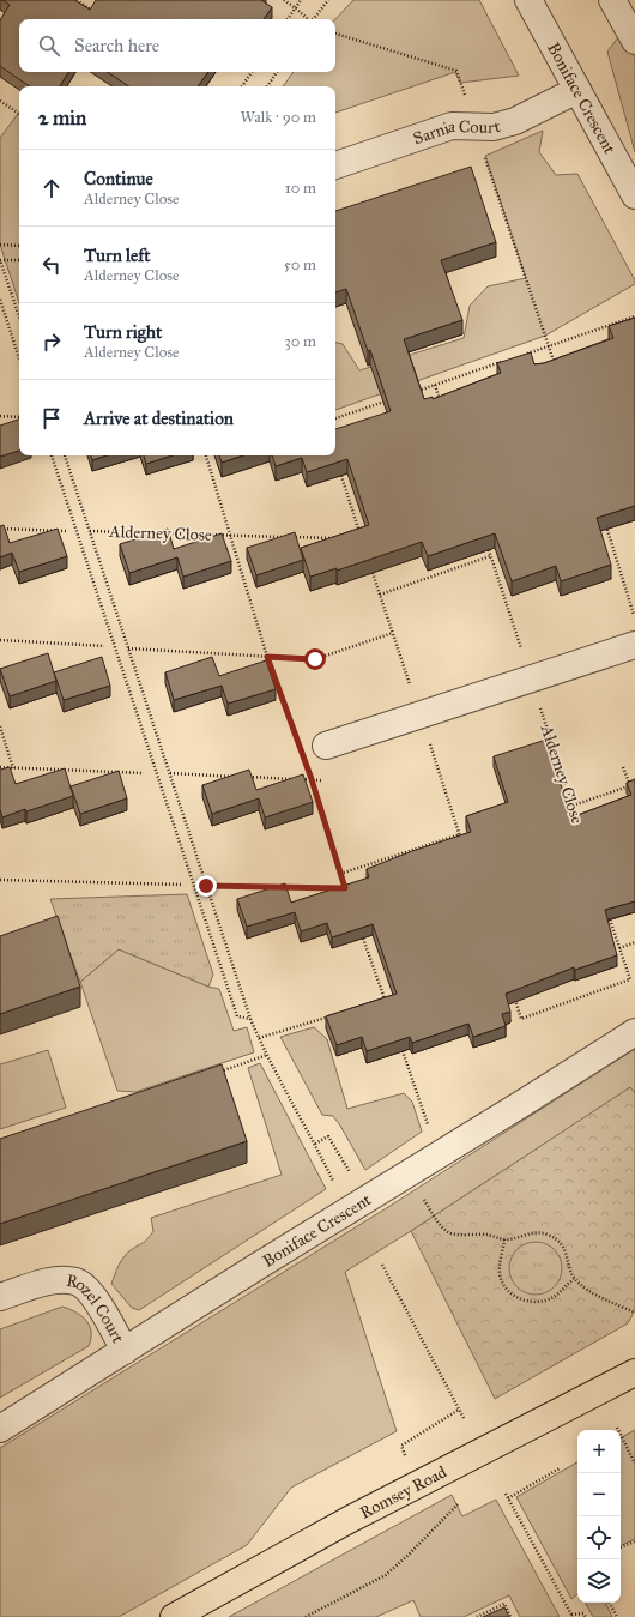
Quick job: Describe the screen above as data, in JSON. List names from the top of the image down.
{
  "streets": {
    "main road": ["Romsey Road"],
    "street": ["Boniface Crescent", "Sarnia Court", "Rozel Court"],
    "path": ["Alderney Close"]
  },
  "crossings": [
    ["Boniface Crescent", "Sarnia Court"],
    ["Boniface Crescent", "Rozel Court"]
  ],
  "page": {
    "search": "Search here",
    "heading": ["2 min", "Walk · 90 m"],
    "list": [
      ["Continue", "Alderney Close", "10 m"],
      ["Turn left", "Alderney Close", "50 m"],
      ["Turn right", "Alderney Close", "30 m"],
      "Arrive at destination"
    ],
    "map_buttons": ["+", "−"]
  }
}
